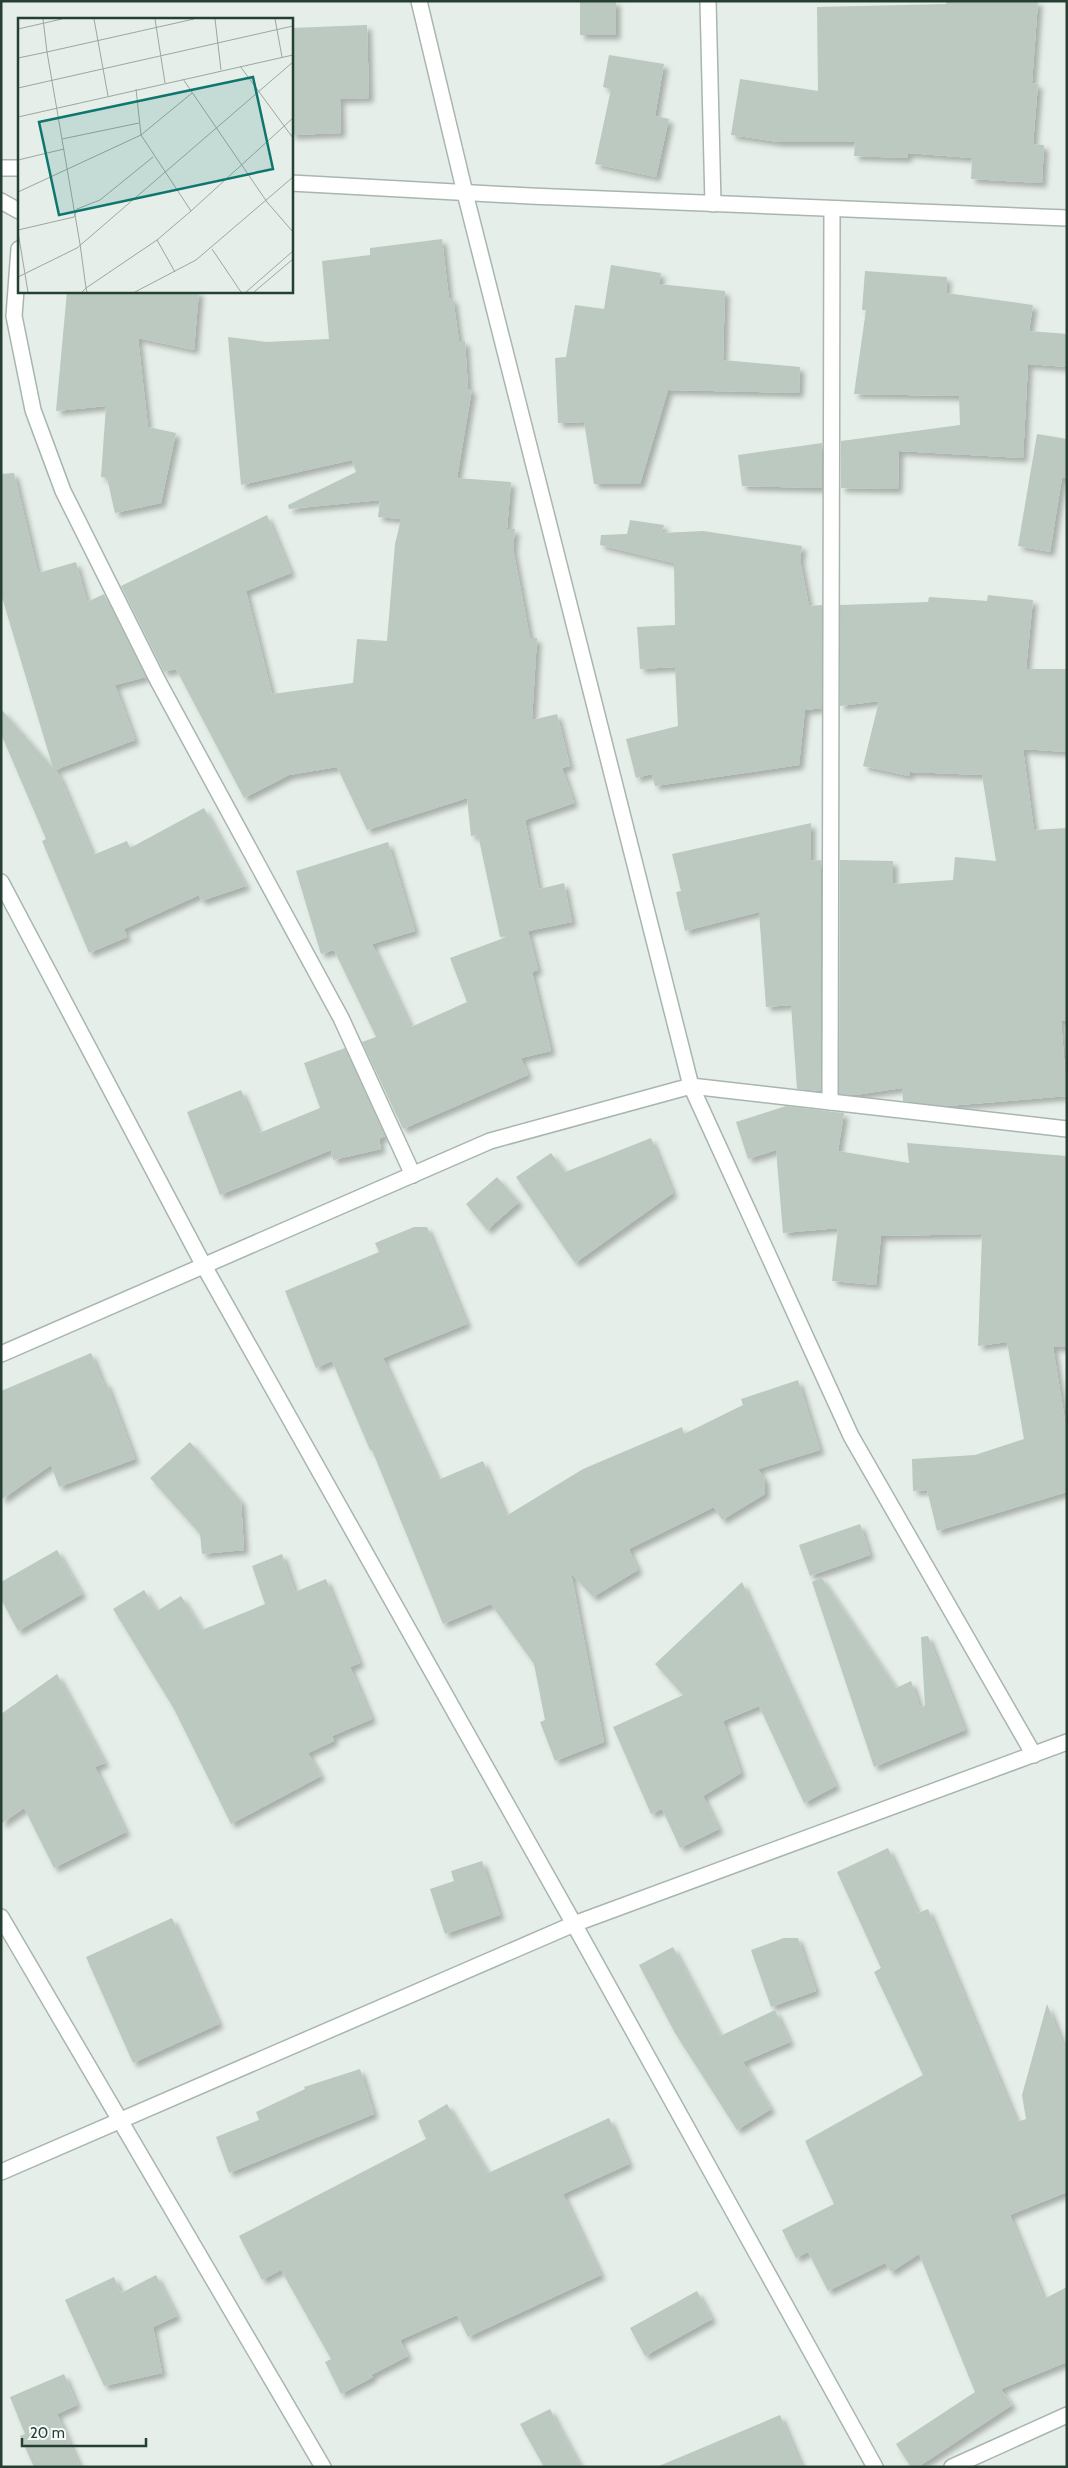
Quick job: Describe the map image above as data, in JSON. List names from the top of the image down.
{
  "scale_bar": "20 m"
}
